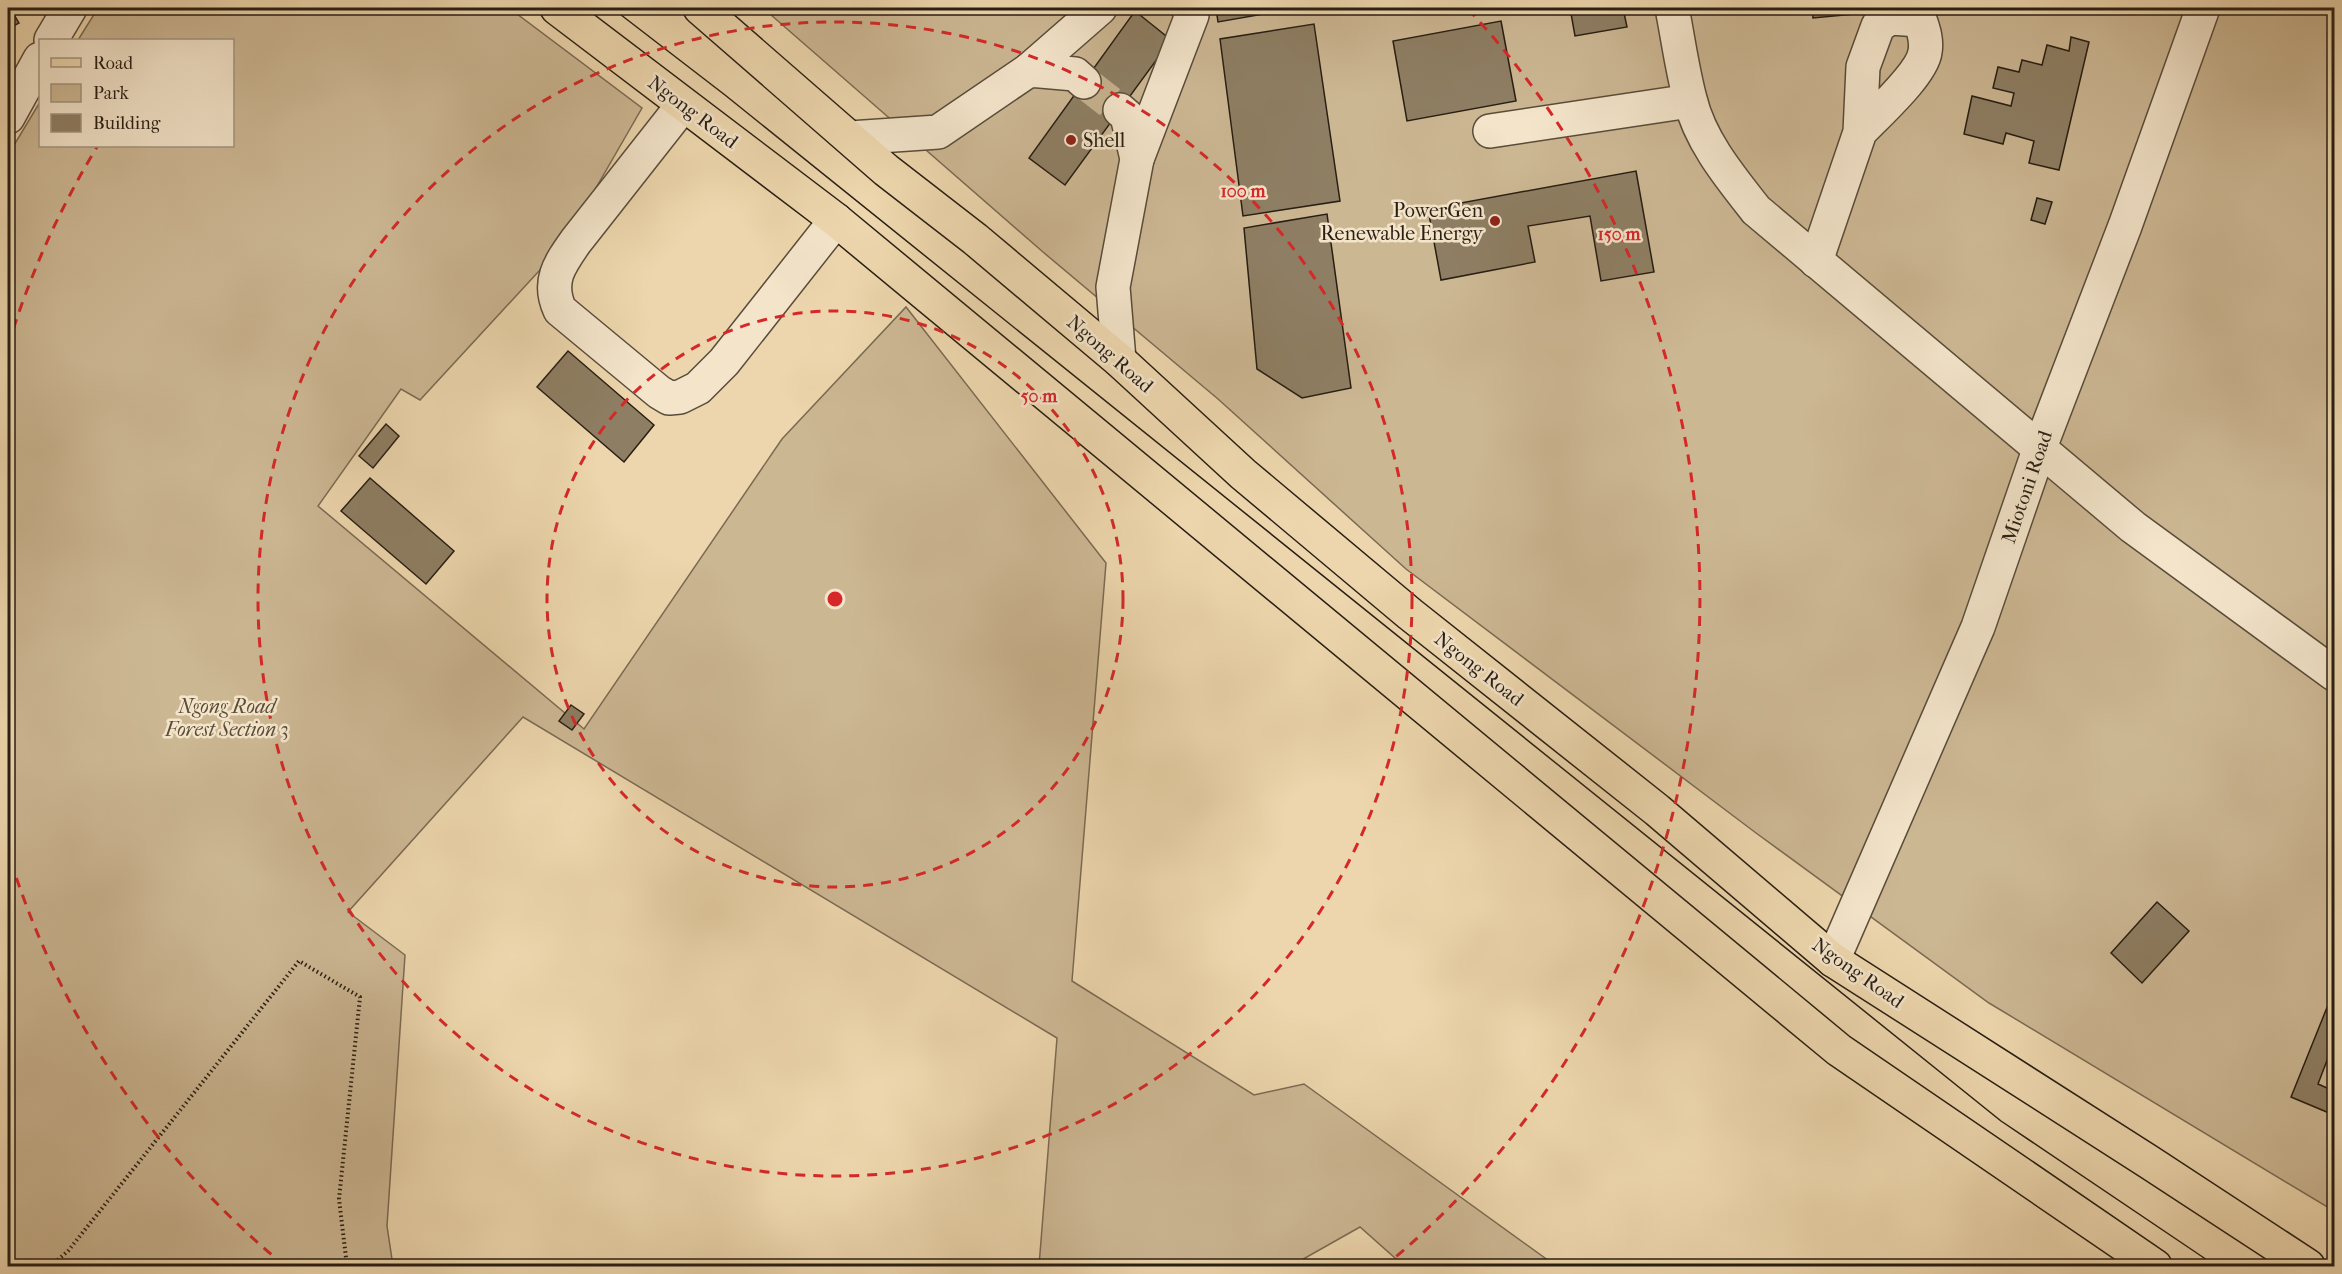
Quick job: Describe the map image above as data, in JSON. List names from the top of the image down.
{
  "streets": {
    "main road": ["Ngong Road"],
    "street": ["Miotoni Road"]
  },
  "crossings": [
    ["Ngong Road", "Miotoni Road"]
  ],
  "parks": ["Ngong Road Forest Section 3"],
  "places": ["Shell", "PowerGen Renewable Energy"],
  "legend": ["Road", "Park", "Building"],
  "rings": ["100 m", "150 m", "50 m"]
}
